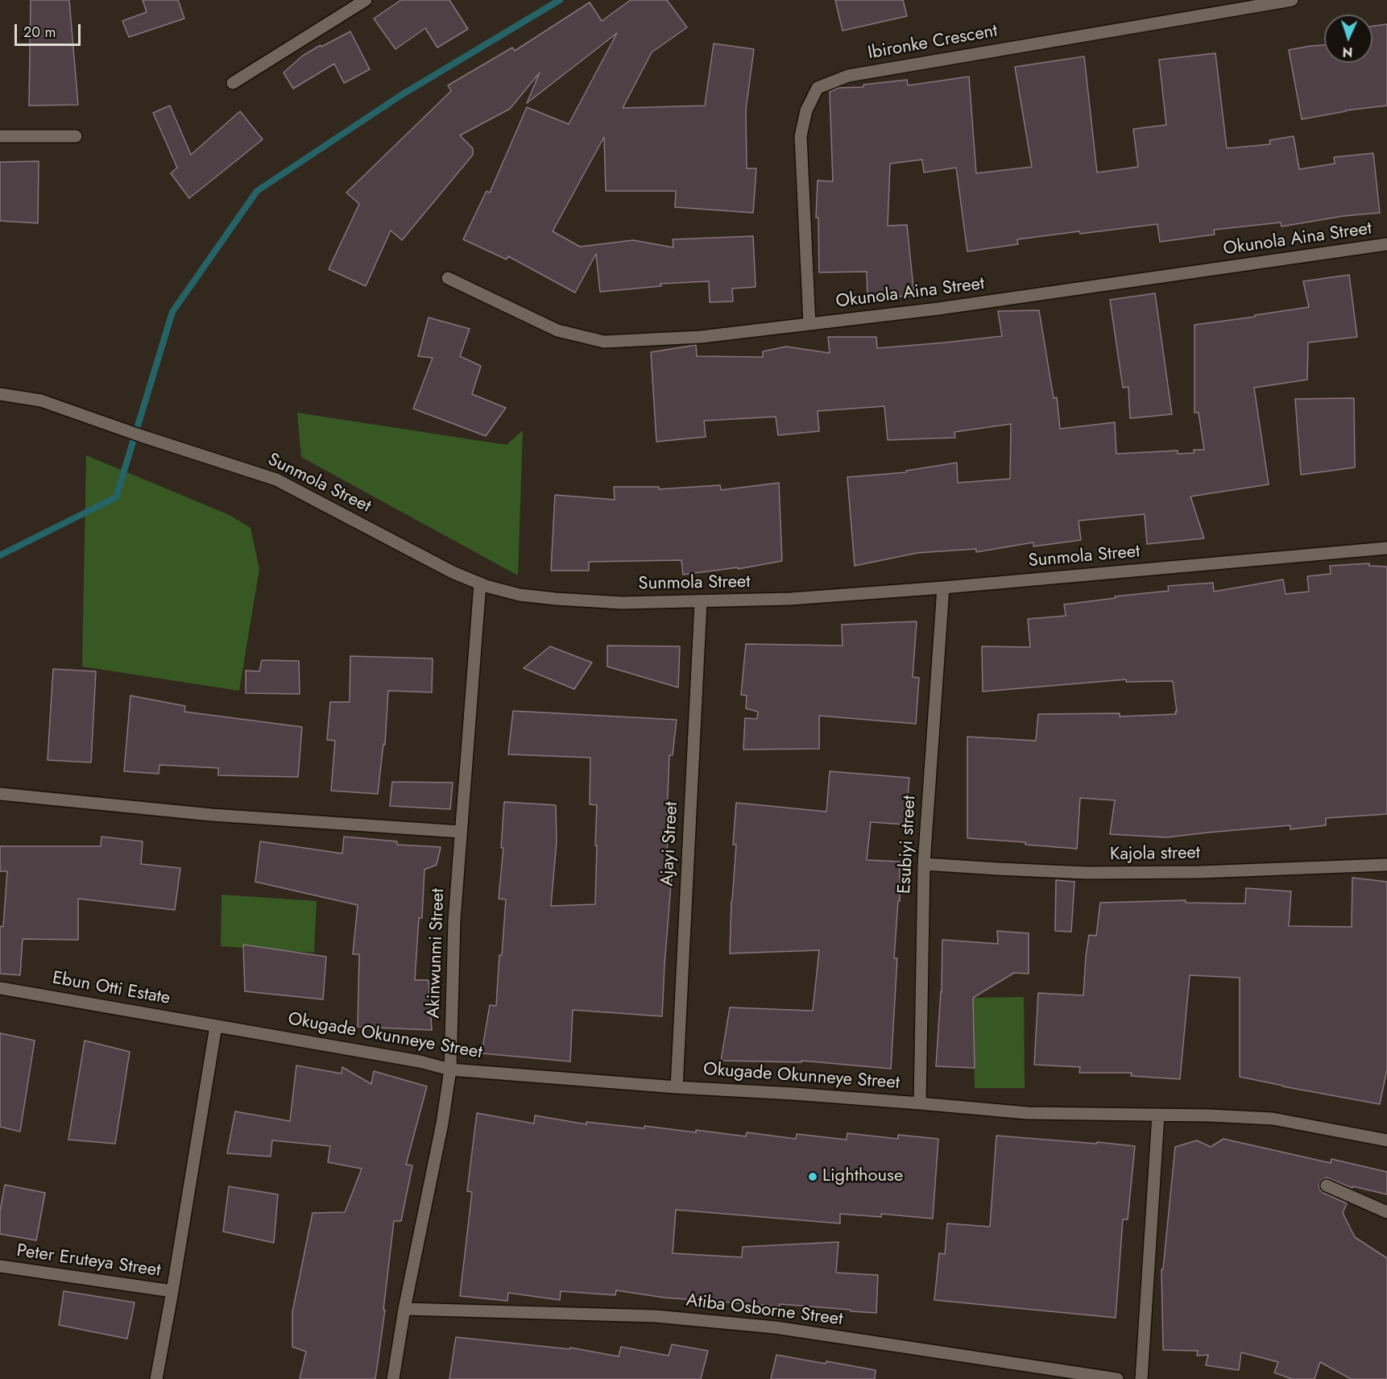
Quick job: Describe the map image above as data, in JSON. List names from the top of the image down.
{
  "streets": {
    "street": [
      "Ibironke Crescent",
      "Okunola Aina Street",
      "Sunmola Street",
      "Ajayi Street",
      "Esubiyi street",
      "Kajola street",
      "Akinwunmi Street",
      "Ebun Otti Estate",
      "Okugade Okunneye Street",
      "Peter Eruteya Street",
      "Atiba Osborne Street"
    ]
  },
  "crossings": [
    ["Ibironke Crescent", "Okunola Aina Street"],
    ["Sunmola Street", "Ajayi Street"],
    ["Sunmola Street", "Esubiyi street"],
    ["Sunmola Street", "Akinwunmi Street"],
    ["Ajayi Street", "Okugade Okunneye Street"],
    ["Esubiyi street", "Kajola street"],
    ["Esubiyi street", "Okugade Okunneye Street"],
    ["Akinwunmi Street", "Okugade Okunneye Street"],
    ["Akinwunmi Street", "Atiba Osborne Street"],
    ["Ebun Otti Estate", "Okugade Okunneye Street"]
  ],
  "places": ["Lighthouse"],
  "scale_bar": "20 m",
  "north": "bottom"
}
